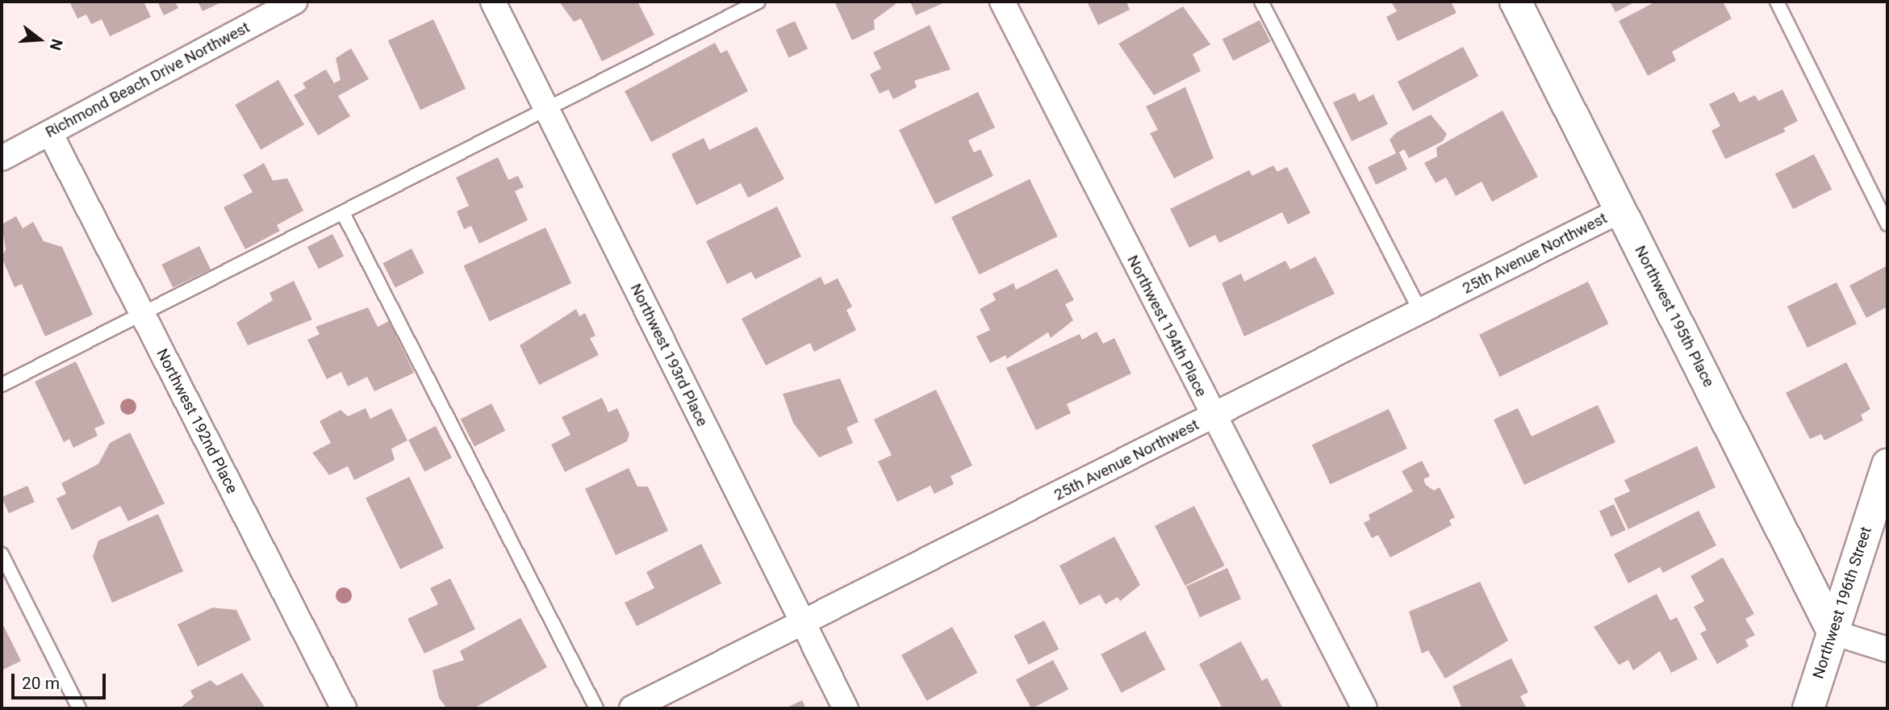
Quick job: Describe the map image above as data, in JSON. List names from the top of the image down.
{
  "streets": {
    "street": [
      "Richmond Beach Drive Northwest",
      "25th Avenue Northwest",
      "Northwest 195th Place",
      "Northwest 194th Place",
      "Northwest 193rd Place",
      "Northwest 192nd Place",
      "Northwest 196th Street"
    ]
  },
  "crossings": [
    ["Richmond Beach Drive Northwest", "Northwest 192nd Place"],
    ["25th Avenue Northwest", "Northwest 195th Place"],
    ["25th Avenue Northwest", "Northwest 194th Place"],
    ["25th Avenue Northwest", "Northwest 193rd Place"],
    ["Northwest 195th Place", "Northwest 196th Street"]
  ],
  "scale_bar": "20 m",
  "north": "right"
}
